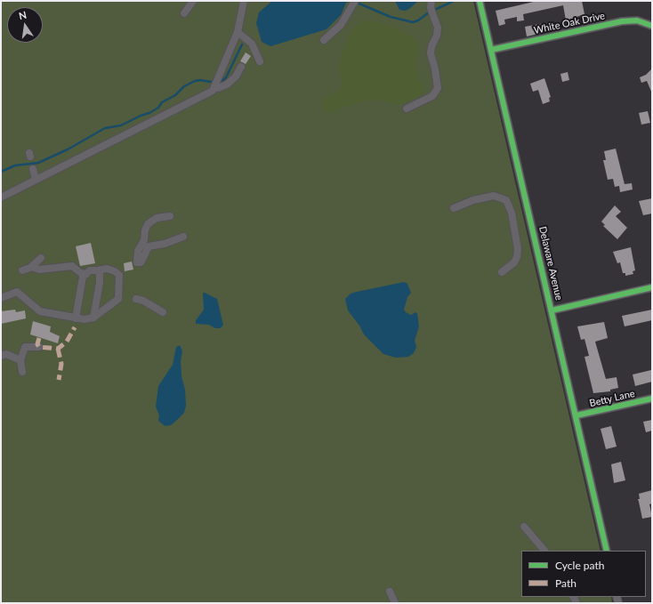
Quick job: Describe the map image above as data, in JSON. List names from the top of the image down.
{
  "streets": {
    "street": ["White Oak Drive", "Delaware Avenue", "Betty Lane"]
  },
  "crossings": [
    ["White Oak Drive", "Delaware Avenue"],
    ["Delaware Avenue", "Betty Lane"]
  ],
  "legend": ["Cycle path", "Path"],
  "north": "top"
}
